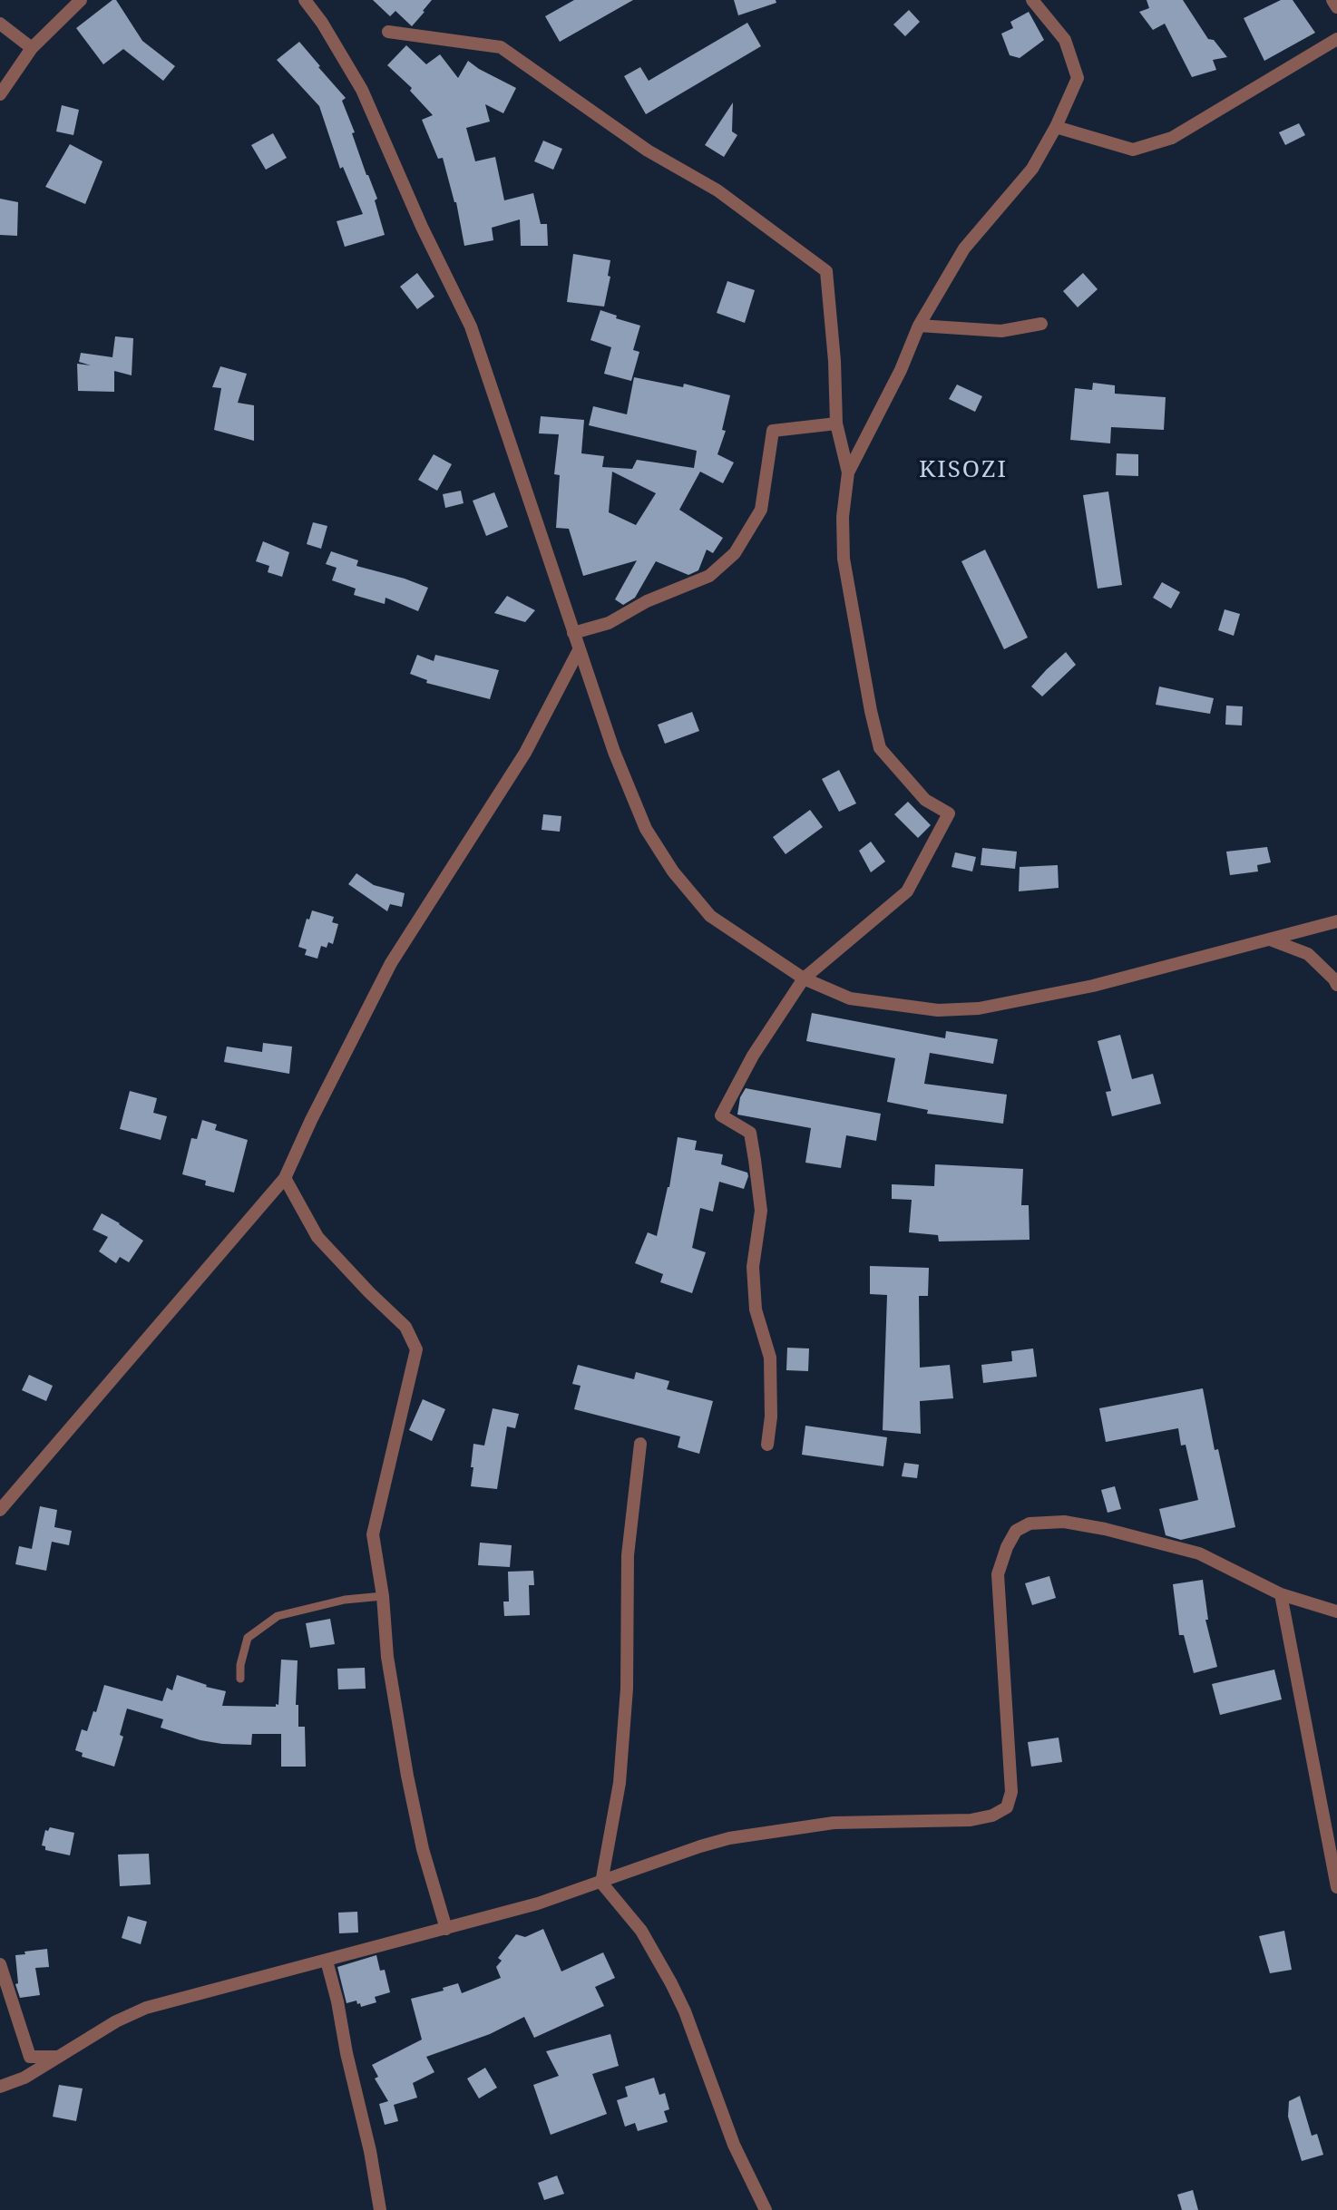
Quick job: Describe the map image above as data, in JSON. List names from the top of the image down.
{
  "districts": ["KISOZI"]
}
